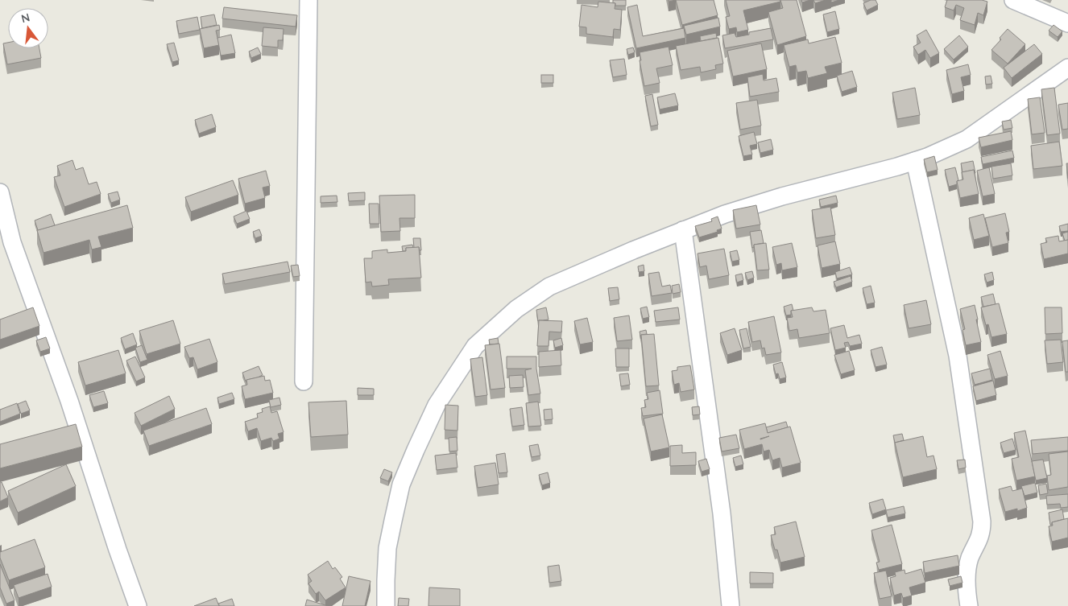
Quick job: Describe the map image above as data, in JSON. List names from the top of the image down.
{
  "north": "top"
}
